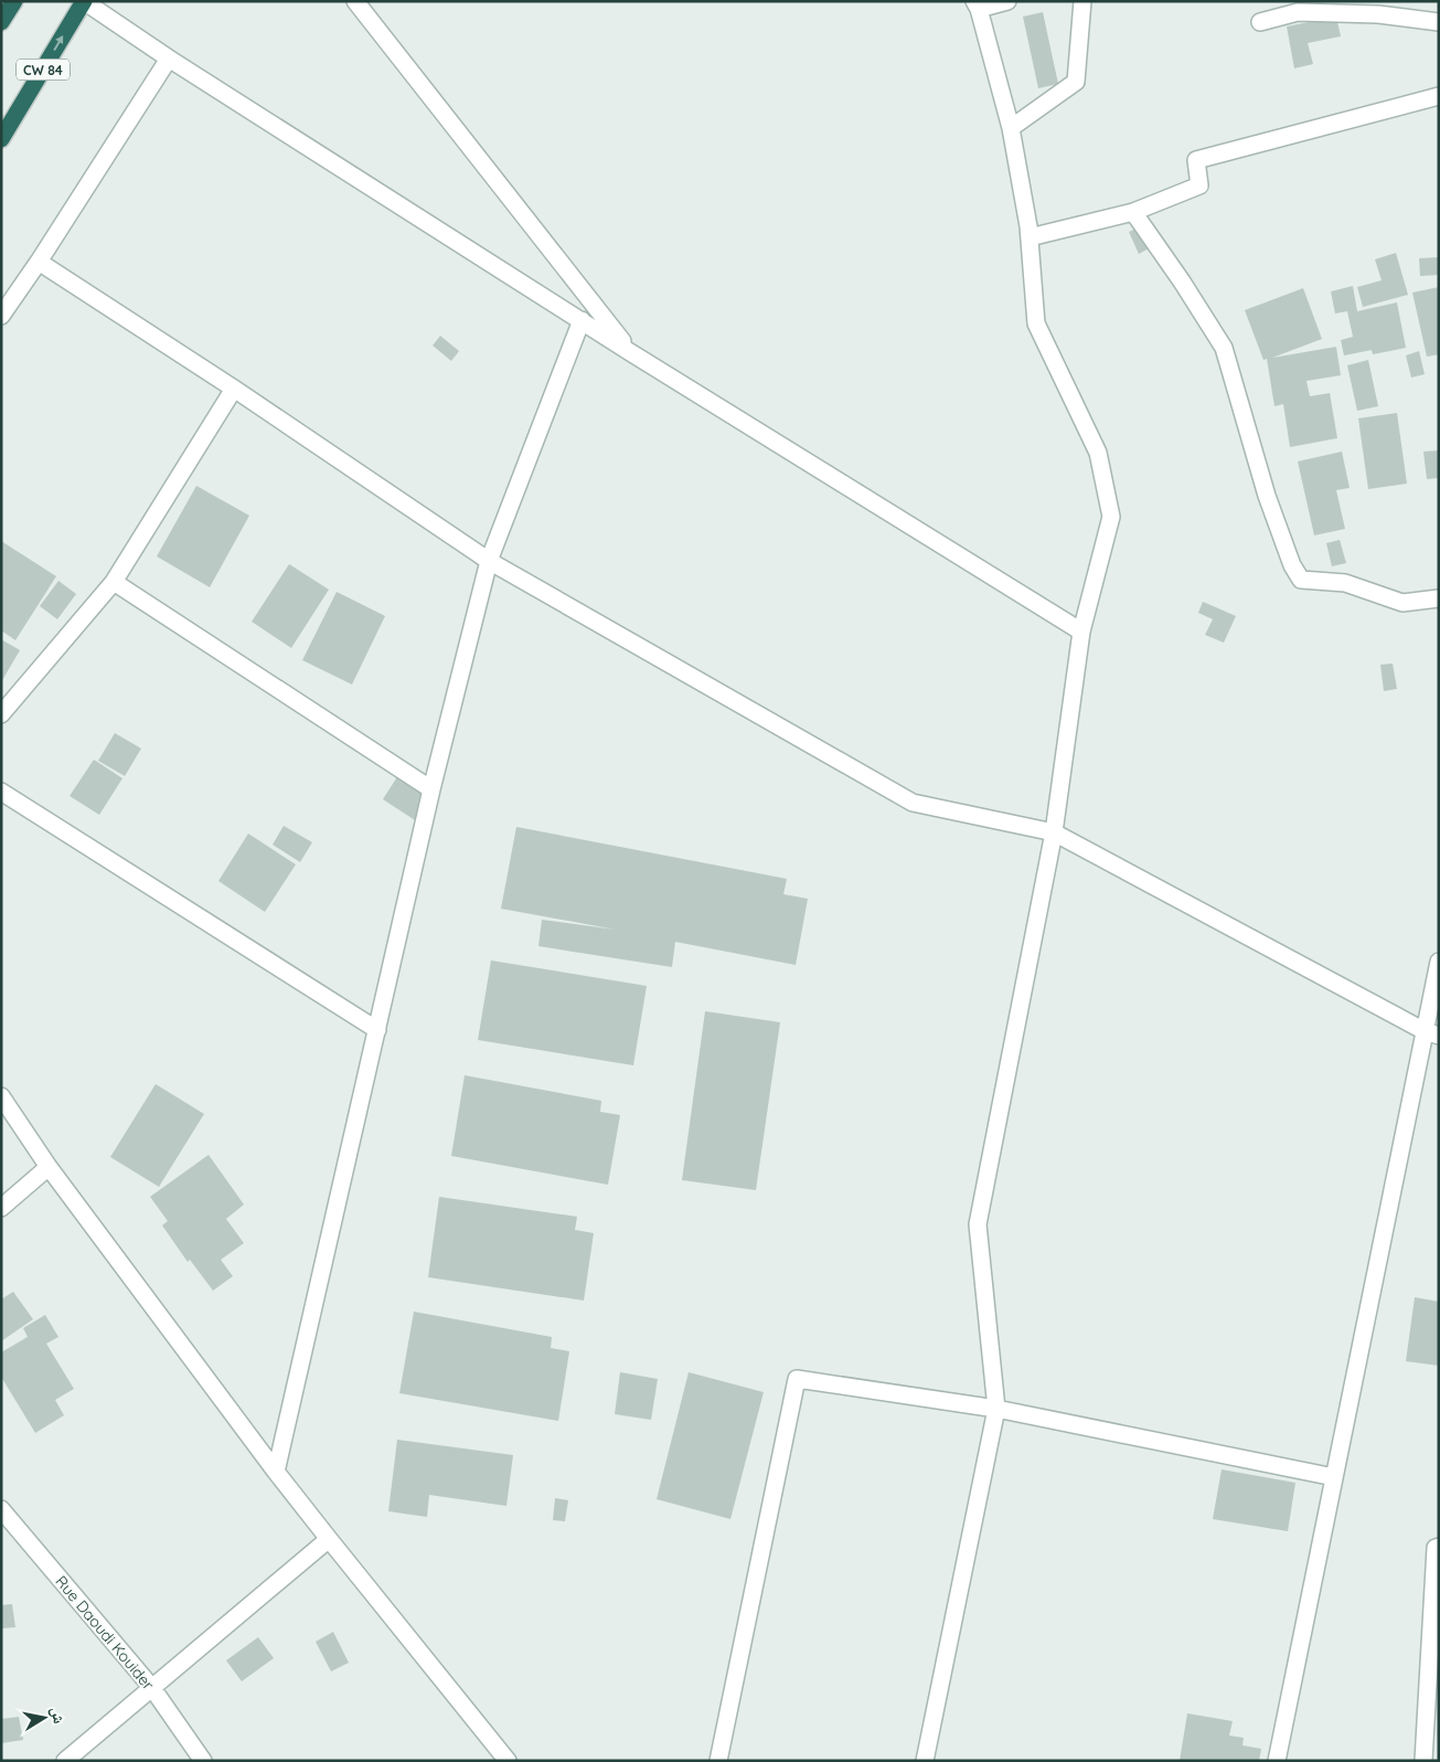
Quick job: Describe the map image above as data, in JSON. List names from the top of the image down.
{
  "streets": {
    "highway": ["CW 84"],
    "street": ["Rue Daoudi Kouider"]
  },
  "north": "right"
}
